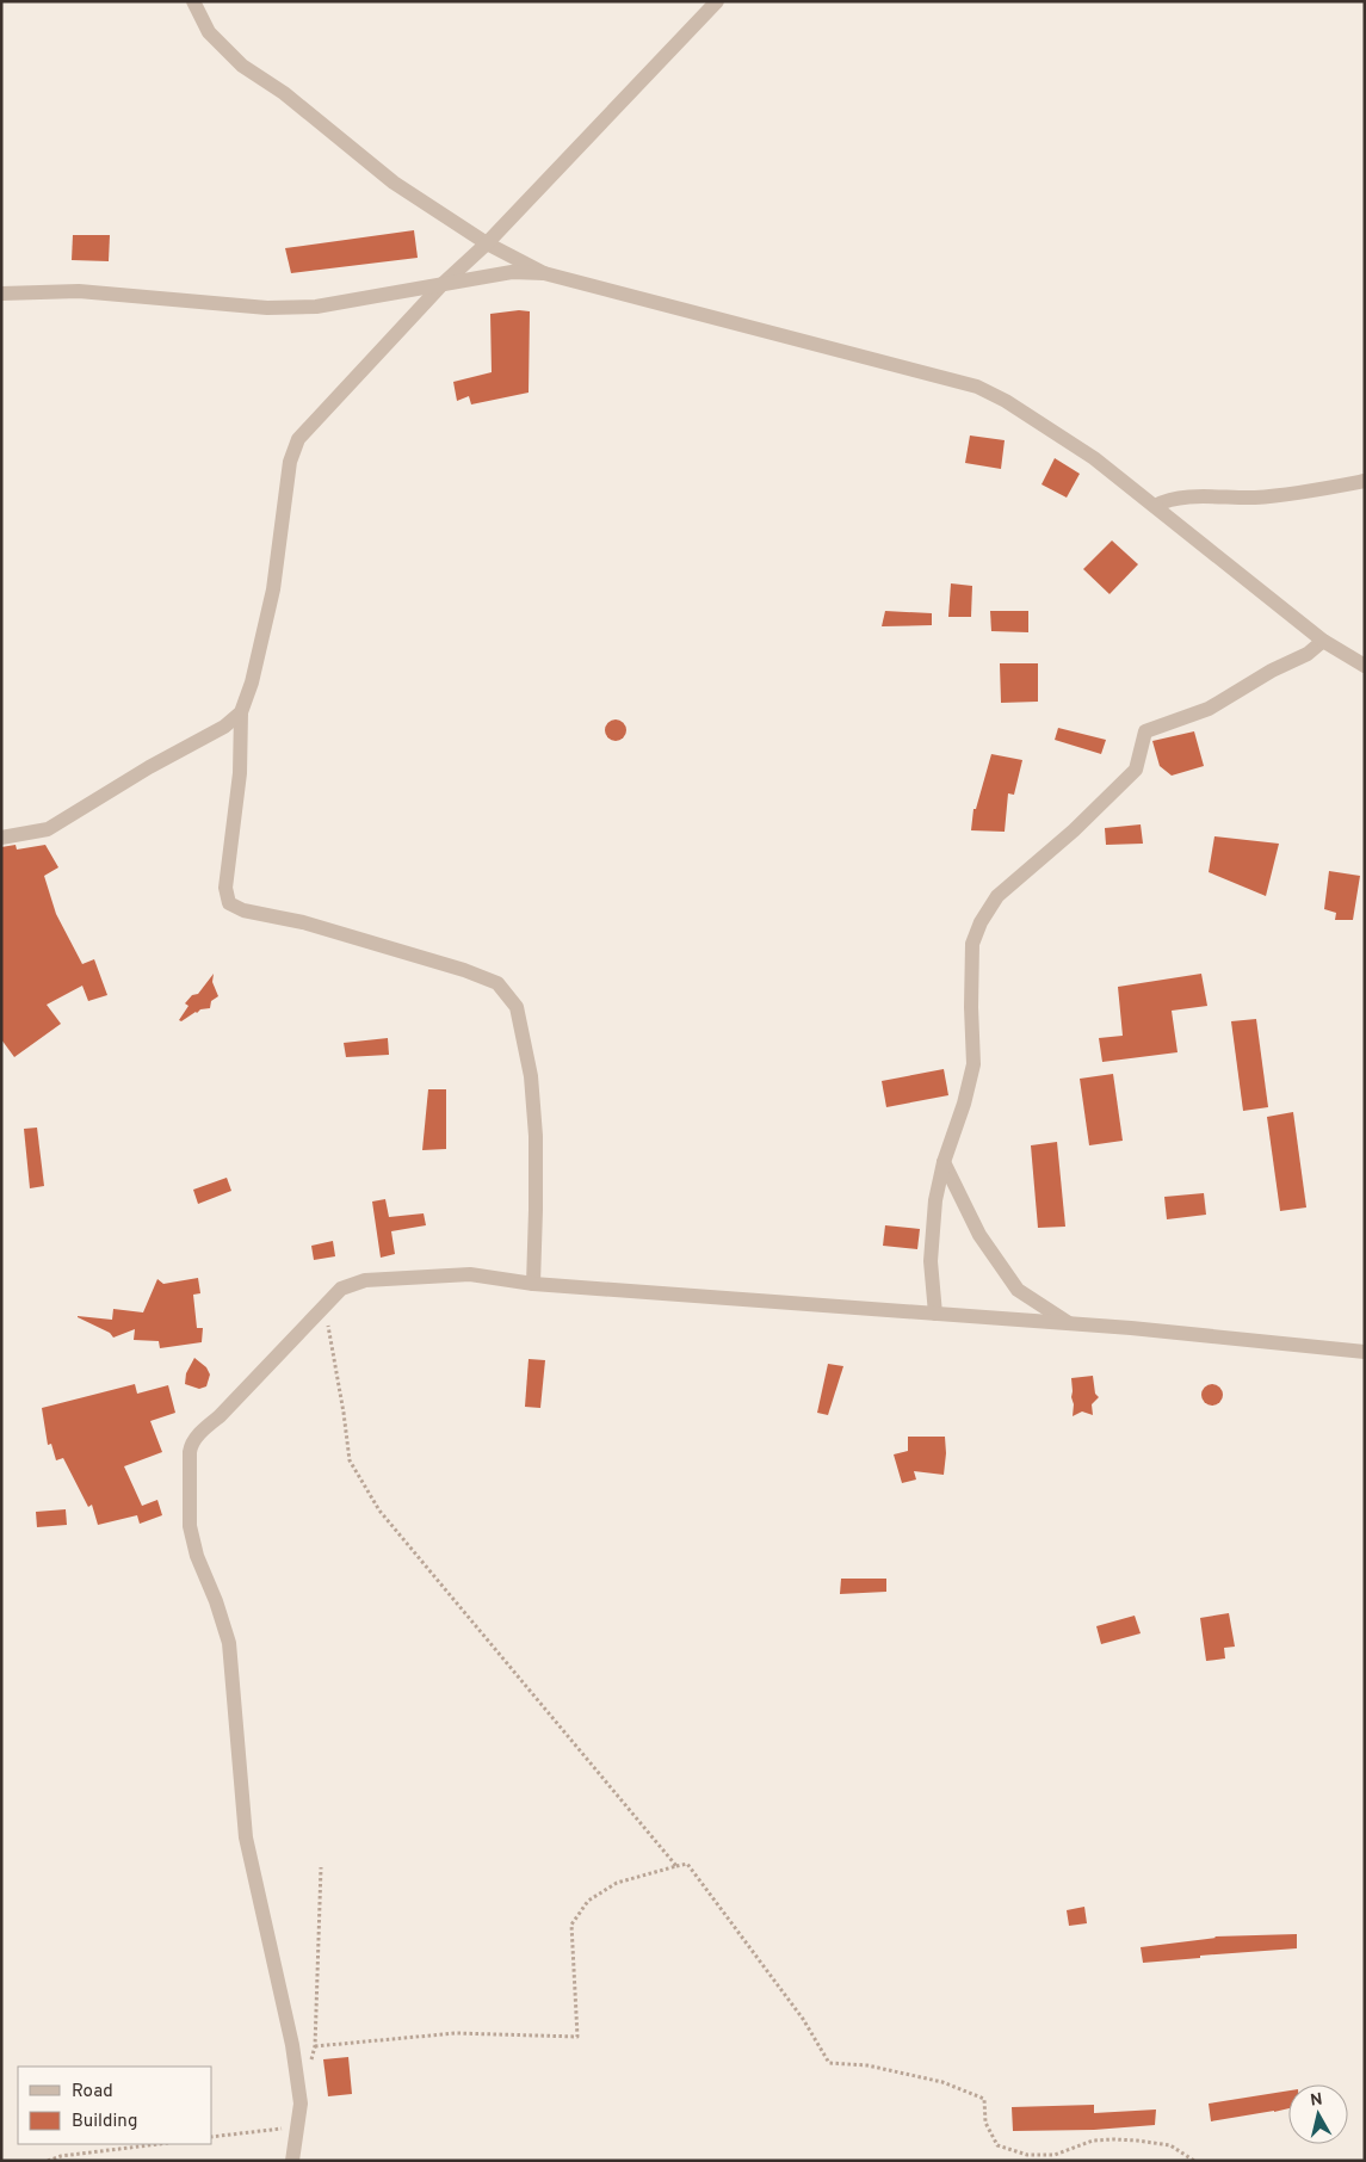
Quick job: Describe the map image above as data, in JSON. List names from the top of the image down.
{
  "legend": ["Road", "Building"],
  "north": "top"
}
